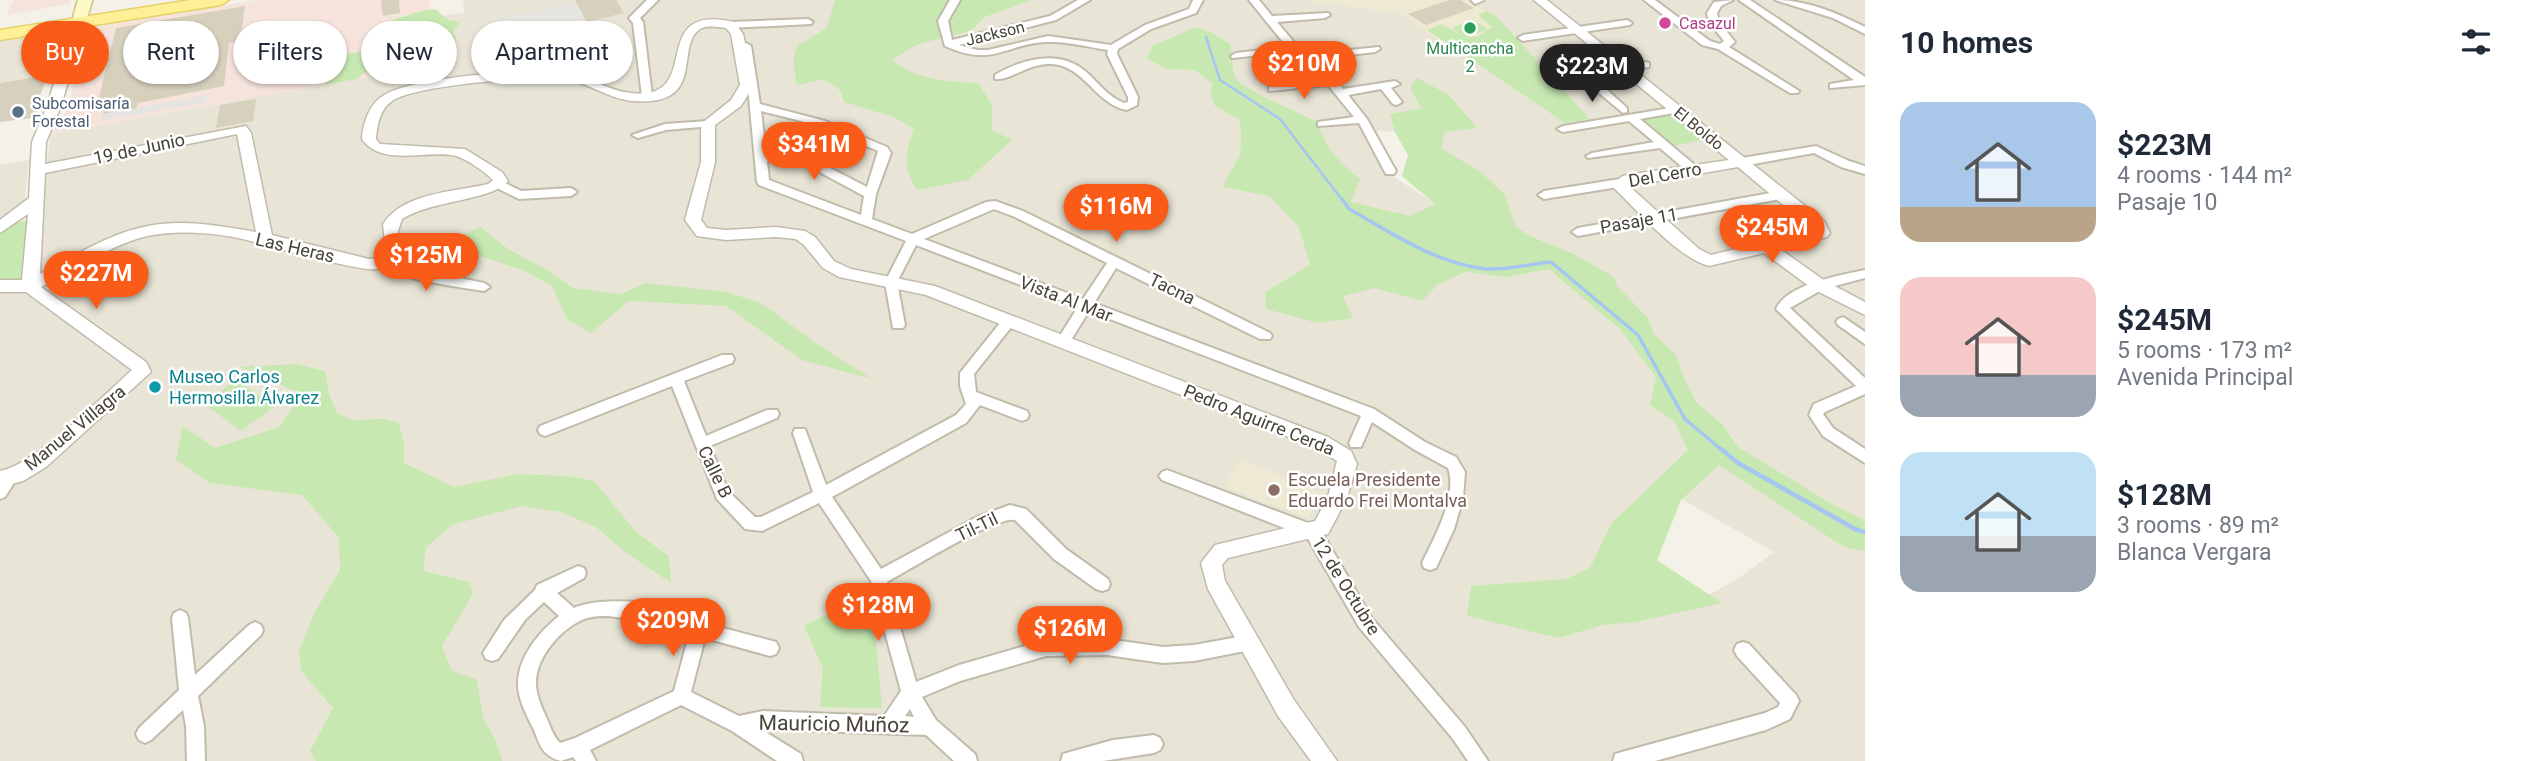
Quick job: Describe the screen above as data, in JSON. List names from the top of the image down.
{
  "streets": {
    "street": [
      "Jackson",
      "El Boldo",
      "19 de Junio",
      "Del Cerro",
      "Pasaje 11",
      "Las Heras",
      "Tacna",
      "Vista Al Mar",
      "Pedro Aguirre Cerda",
      "Manuel Villagra",
      "Calle B",
      "Til-Til",
      "12 de Octubre",
      "Mauricio Muñoz"
    ]
  },
  "crossings": [
    ["El Boldo", "Del Cerro"],
    ["El Boldo", "Pasaje 11"],
    ["19 de Junio", "Las Heras"],
    ["Las Heras", "Manuel Villagra"],
    ["Tacna", "Vista Al Mar"],
    ["Pedro Aguirre Cerda", "12 de Octubre"]
  ],
  "places": [
    "Casazul",
    "Multicancha 2",
    "Subcomisaría Forestal",
    "Museo Carlos Hermosilla Álvarez",
    "Escuela Presidente Eduardo Frei Montalva"
  ],
  "page": {
    "heading": "10 homes",
    "chip": [
      "Buy",
      "Rent",
      "Filters",
      "New",
      "Apartment"
    ],
    "price": [
      "$210M",
      "$223M",
      "$341M",
      "$116M",
      "$245M",
      "$125M",
      "$227M",
      "$128M",
      "$209M",
      "$126M"
    ],
    "list": [
      {
        "name": "$223M",
        "note": "4 rooms · 144 m² · Pasaje 10"
      },
      {
        "name": "$245M",
        "note": "5 rooms · 173 m² · Avenida Principal"
      },
      {
        "name": "$128M",
        "note": "3 rooms · 89 m² · Blanca Vergara"
      }
    ]
  }
}
